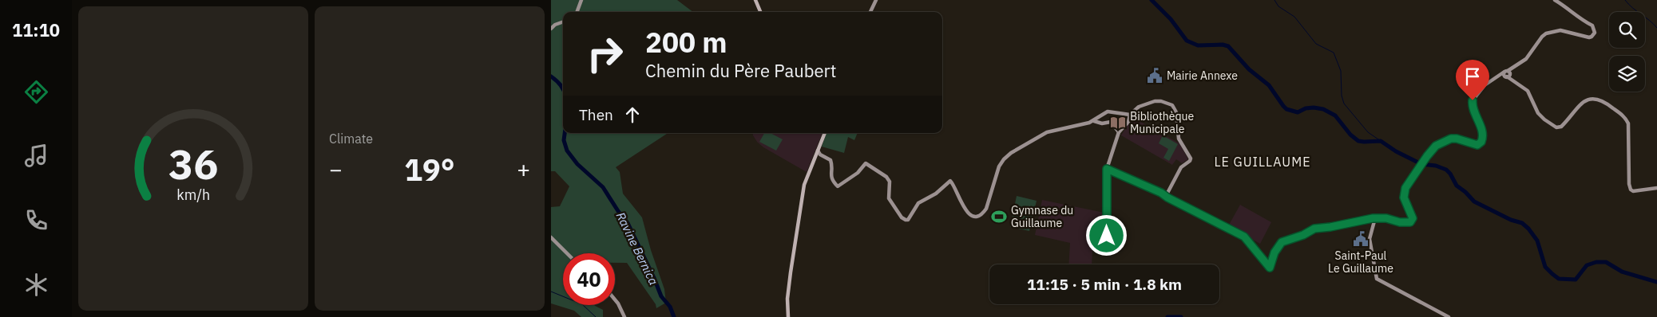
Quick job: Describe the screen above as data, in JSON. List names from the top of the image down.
{
  "districts": ["LE GUILLAUME"],
  "water": ["Ravine Bernica"],
  "places": {
    "public building": ["Mairie Annexe", "Saint-Paul Le Guillaume"],
    "library": ["Bibliothèque Municipale"],
    "sports": ["Gymnase du Guillaume"]
  },
  "page": {
    "tabs": "11:10",
    "tile": "Climate",
    "turn": ["200 m", "Chemin du Père Paubert"],
    "then": "Then",
    "heat": ["−", "19°", "+"],
    "limit": "40",
    "trip": "11:15 · 5 min · 1.8 km",
    "gauge": ["36", "km/h"]
  }
}
